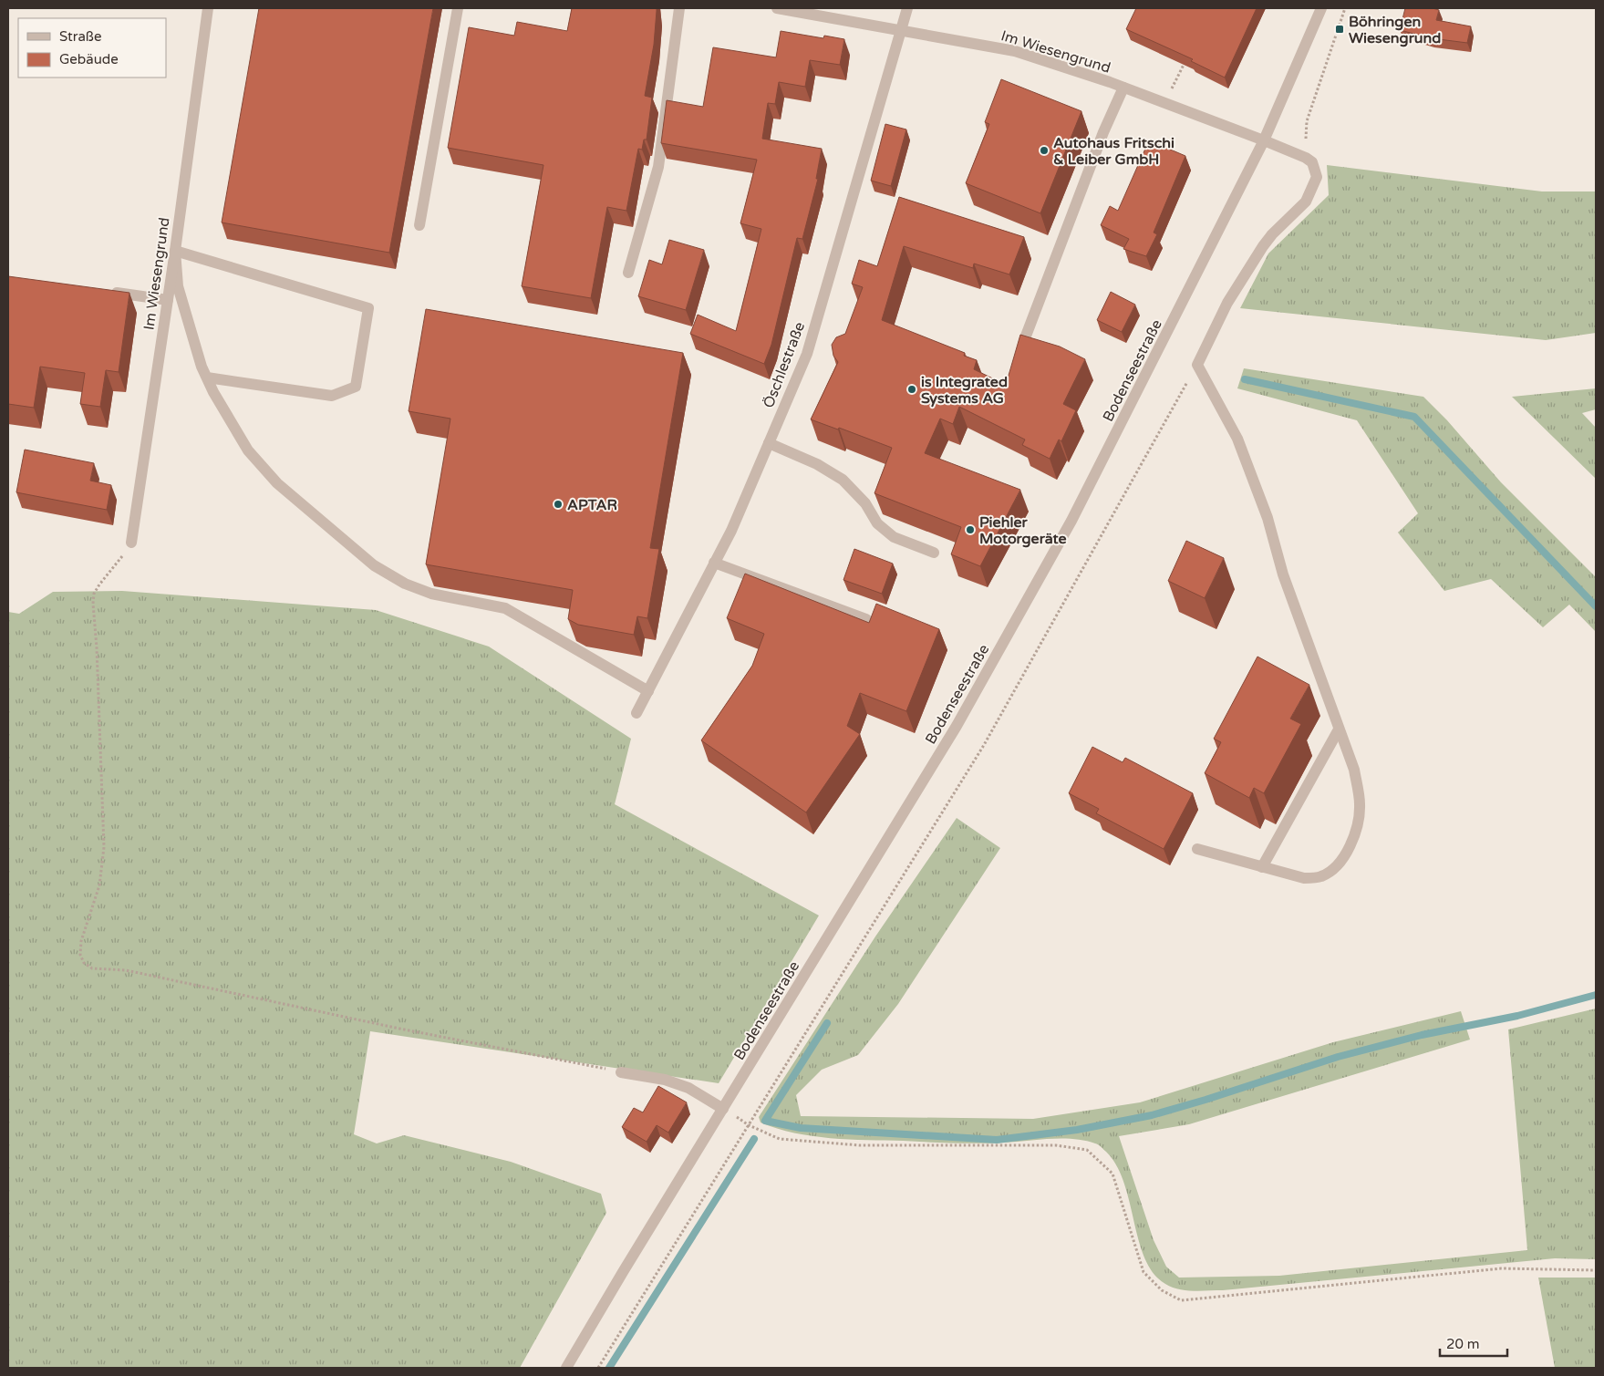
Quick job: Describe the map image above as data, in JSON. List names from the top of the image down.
{
  "streets": {
    "street": ["Im Wiesengrund", "Öschlestraße", "Bodenseestraße"]
  },
  "crossings": [
    ["Im Wiesengrund", "Öschlestraße"],
    ["Im Wiesengrund", "Bodenseestraße"]
  ],
  "places": {
    "transit": ["Böhringen Wiesengrund"],
    "other": [
      "Autohaus Fritschi & Leiber GmbH",
      "is Integrated Systems AG",
      "APTAR",
      "Piehler Motorgeräte"
    ]
  },
  "legend": ["Straße", "Gebäude"],
  "scale_bar": "20 m"
}
